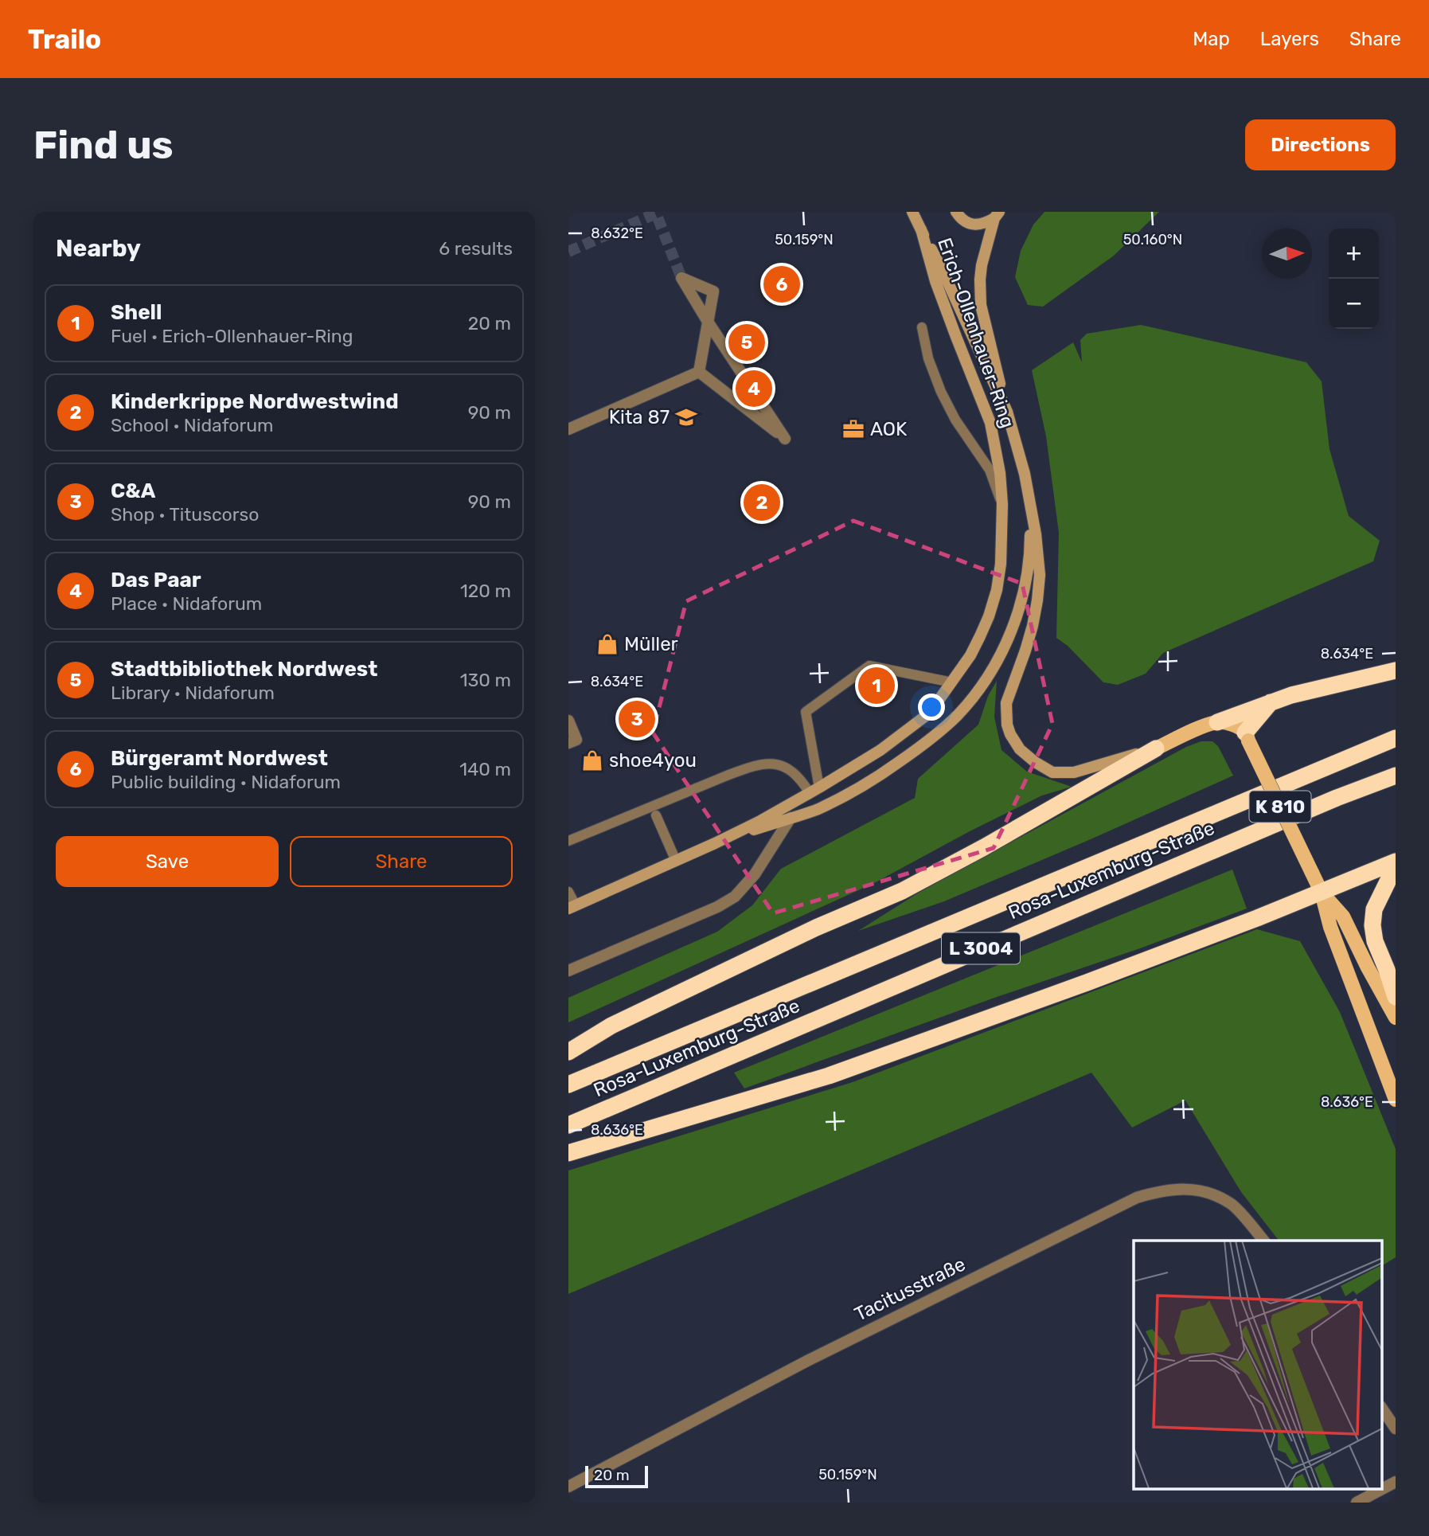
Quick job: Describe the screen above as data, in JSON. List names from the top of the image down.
{
  "streets": {
    "highway": ["Rosa-Luxemburg-Straße", "L 3004"],
    "main road": ["Erich-Ollenhauer-Ring", "K 810"],
    "street": ["Tacitusstraße"]
  },
  "places": {
    "school or university": ["Kita 87"],
    "office": ["AOK"],
    "shop": ["Müller", "shoe4you"]
  },
  "scale_bar": "20 m",
  "north": "right",
  "page": {
    "header": "Trailo",
    "nav": ["Map", "Layers", "Share"],
    "buttons": [
      "Directions",
      ["Save", "Share"]
    ],
    "title": "Find us",
    "heading": ["Nearby", "6 results"],
    "map_buttons": ["+", "−"],
    "pins": [
      "6",
      "5",
      "4",
      "2",
      "1",
      "3"
    ],
    "list": [
      {
        "mark": "1",
        "name": "Shell",
        "note": "Fuel · Erich-Ollenhauer-Ring",
        "value": "20 m"
      },
      {
        "mark": "2",
        "name": "Kinderkrippe Nordwestwind",
        "note": "School · Nidaforum",
        "value": "90 m"
      },
      {
        "mark": "3",
        "name": "C&A",
        "note": "Shop · Tituscorso",
        "value": "90 m"
      },
      {
        "mark": "4",
        "name": "Das Paar",
        "note": "Place · Nidaforum",
        "value": "120 m"
      },
      {
        "mark": "5",
        "name": "Stadtbibliothek Nordwest",
        "note": "Library · Nidaforum",
        "value": "130 m"
      },
      {
        "mark": "6",
        "name": "Bürgeramt Nordwest",
        "note": "Public building · Nidaforum",
        "value": "140 m"
      }
    ],
    "scale": "20 m"
  },
  "coordinates": [
    "8.632°E",
    "50.159°N",
    "50.160°N",
    "8.634°E",
    "8.636°E"
  ]
}
